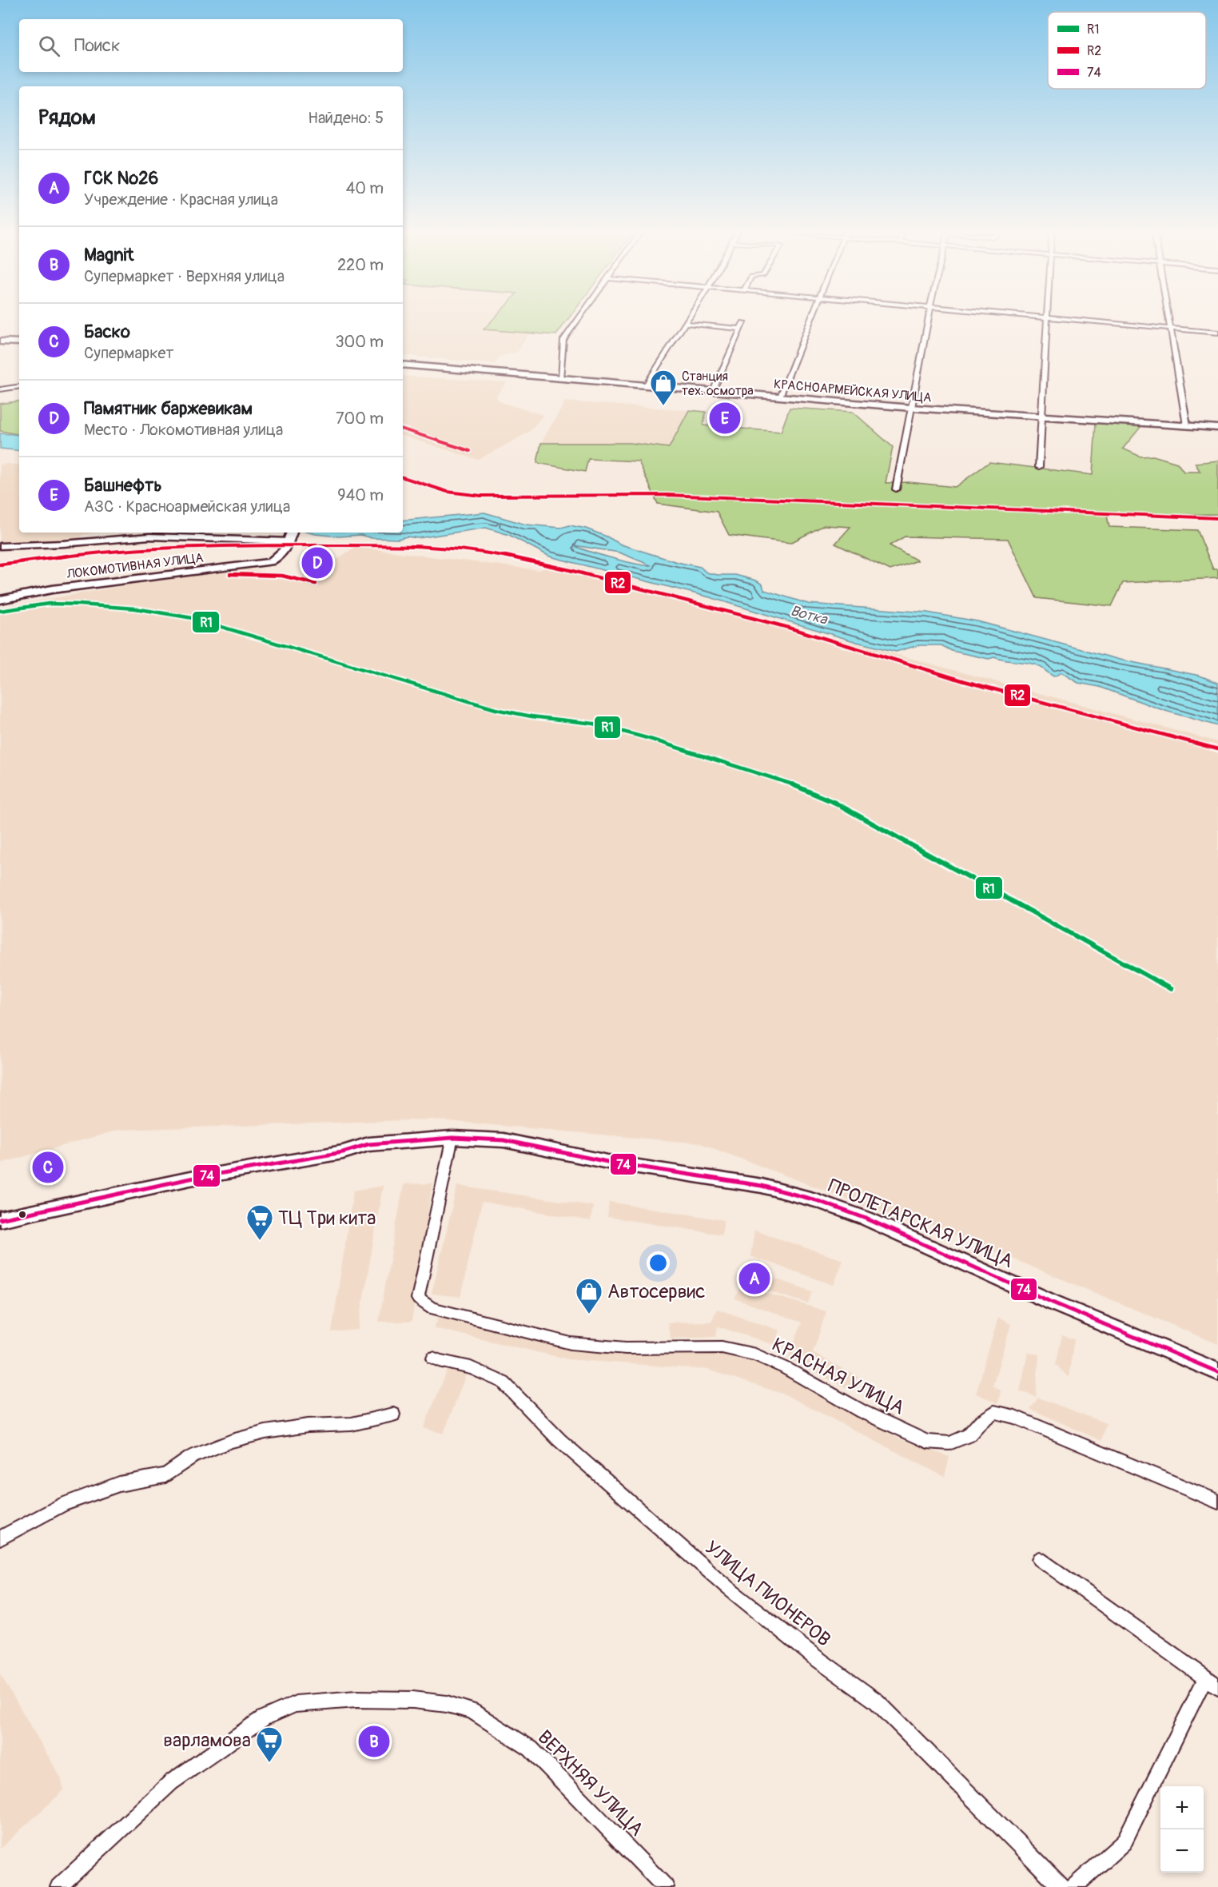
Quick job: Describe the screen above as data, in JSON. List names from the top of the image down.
{
  "streets": {
    "main road": ["КРАСНОАРМЕЙСКАЯ УЛИЦА", "ЛОКОМОТИВНАЯ УЛИЦА", "ПРОЛЕТАРСКАЯ УЛИЦА"],
    "street": ["КРАСНАЯ УЛИЦА", "УЛИЦА ПИОНЕРОВ", "ВЕРХНЯЯ УЛИЦА"]
  },
  "crossings": [
    ["ПРОЛЕТАРСКАЯ УЛИЦА", "КРАСНАЯ УЛИЦА"]
  ],
  "water": ["Вотка"],
  "places": {
    "shop": ["Станция тех. осмотра", "Автосервис"],
    "supermarket": ["ТЦ Три кита", "варламова"]
  },
  "lines": ["transit line R2", "transit line R1", "transit line 74"],
  "legend": ["R1", "R2", "74"],
  "page": {
    "search": "Поиск",
    "heading": ["Рядом", "Найдено: 5"],
    "list": [
      {
        "mark": "A",
        "name": "ГСК №26",
        "note": "Учреждение · Красная улица",
        "value": "40 m"
      },
      {
        "mark": "B",
        "name": "Magnit",
        "note": "Супермаркет · Верхняя улица",
        "value": "220 m"
      },
      {
        "mark": "C",
        "name": "Баско",
        "note": "Супермаркет",
        "value": "300 m"
      },
      {
        "mark": "D",
        "name": "Памятник баржевикам",
        "note": "Место · Локомотивная улица",
        "value": "700 m"
      },
      {
        "mark": "E",
        "name": "Башнефть",
        "note": "АЗС · Красноармейская улица",
        "value": "940 m"
      }
    ],
    "pins": [
      "E",
      "D",
      "C",
      "A",
      "B"
    ],
    "map_buttons": ["+", "−"]
  }
}
